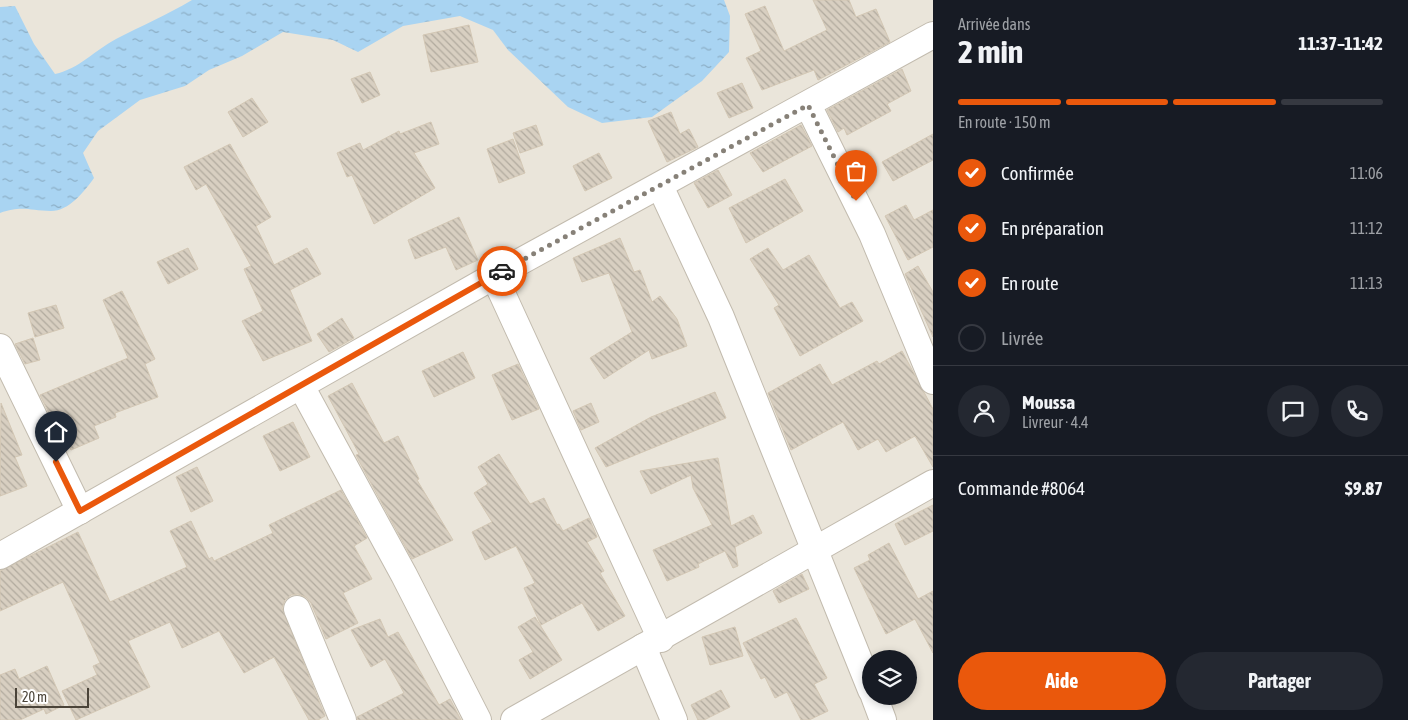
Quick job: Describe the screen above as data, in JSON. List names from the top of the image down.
{
  "scale_bar": "20 m",
  "page": {
    "heading": ["2 min", "Arrivée dans", "11:37–11:42"],
    "panel": [
      "Moussa",
      "Livreur · 4.4",
      "Commande #8064",
      "$9.87"
    ],
    "bar": "En route · 150 m",
    "list": [
      ["Confirmée", "11:06"],
      ["En préparation", "11:12"],
      ["En route", "11:13"],
      "Livrée"
    ],
    "buttons": ["Aide", "Partager"],
    "scale": "20 m"
  }
}
